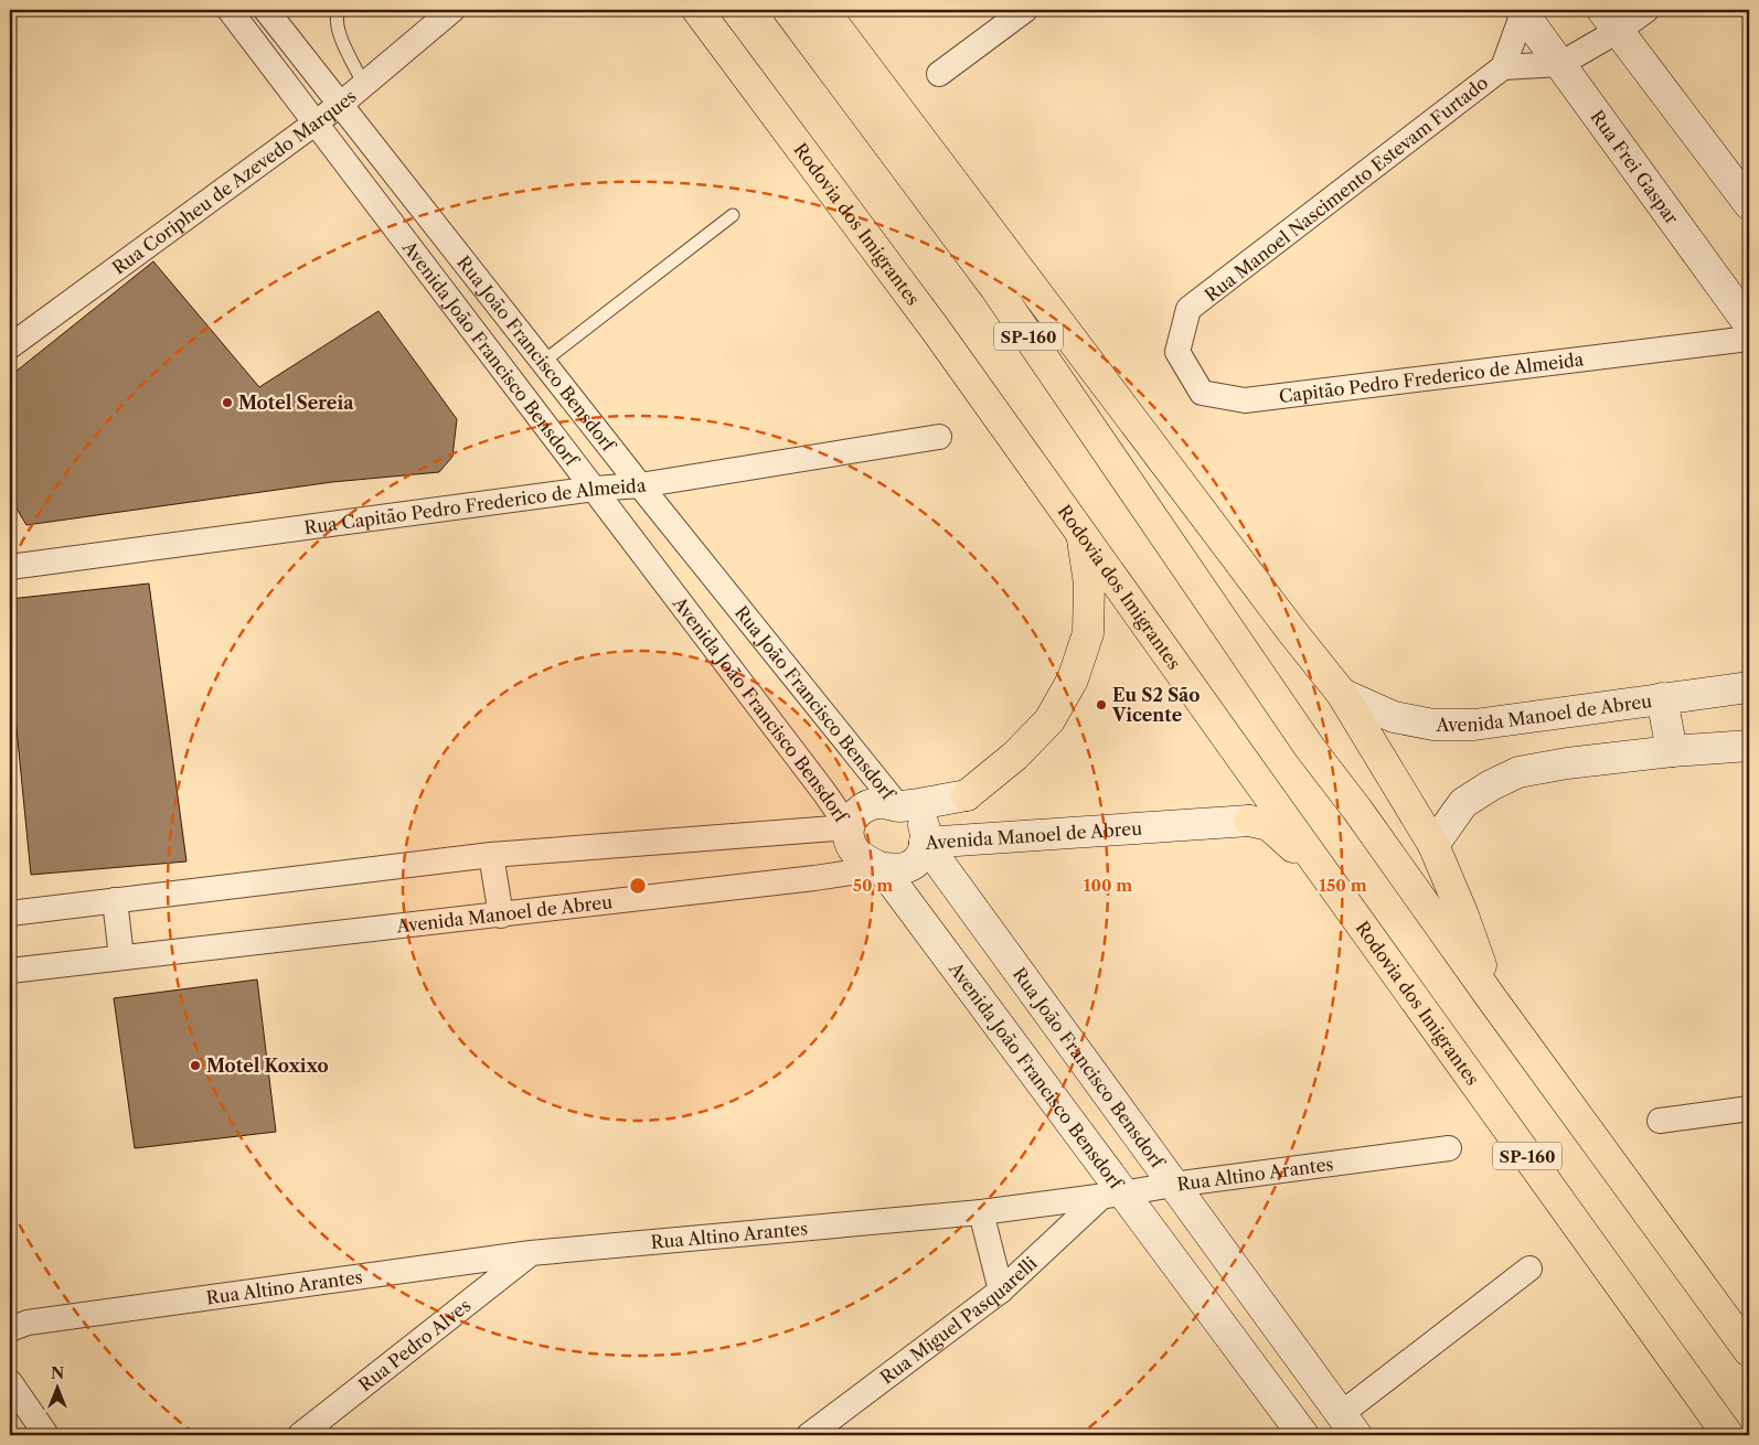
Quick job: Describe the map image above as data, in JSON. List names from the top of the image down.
{
  "streets": {
    "highway": ["Rodovia dos Imigrantes", "SP-160"],
    "street": [
      "Rua Frei Gaspar",
      "Rua Coripheu de Azevedo Marques",
      "Rua Manoel Nascimento Estevam Furtado",
      "Avenida João Francisco Bensdorf",
      "Rua João Francisco Bensdorf",
      "Capitão Pedro Frederico de Almeida",
      "Rua Capitão Pedro Frederico de Almeida",
      "Avenida Manoel de Abreu",
      "Rua Altino Arantes",
      "Rua Miguel Pasquarelli",
      "Rua Pedro Alves"
    ]
  },
  "crossings": [
    ["Rua Frei Gaspar", "Rua Manoel Nascimento Estevam Furtado"],
    ["Rua Coripheu de Azevedo Marques", "Avenida João Francisco Bensdorf"],
    ["Rua Coripheu de Azevedo Marques", "Rua João Francisco Bensdorf"],
    ["Rua Manoel Nascimento Estevam Furtado", "Capitão Pedro Frederico de Almeida"],
    ["Avenida João Francisco Bensdorf", "Rua João Francisco Bensdorf"],
    ["Avenida João Francisco Bensdorf", "Rua Capitão Pedro Frederico de Almeida"],
    ["Avenida João Francisco Bensdorf", "Avenida Manoel de Abreu"],
    ["Avenida João Francisco Bensdorf", "Rua Altino Arantes"],
    ["Avenida João Francisco Bensdorf", "Rua Miguel Pasquarelli"],
    ["Rua João Francisco Bensdorf", "Rua Capitão Pedro Frederico de Almeida"],
    ["Rua João Francisco Bensdorf", "Avenida Manoel de Abreu"],
    ["Rua João Francisco Bensdorf", "Rua Altino Arantes"],
    ["Rua Altino Arantes", "Rua Miguel Pasquarelli"],
    ["Rua Altino Arantes", "Rua Pedro Alves"]
  ],
  "places": ["Motel Sereia", "Eu S2 São Vicente", "Motel Koxixo"],
  "north": "top",
  "rings": ["50 m", "100 m", "150 m"]
}
